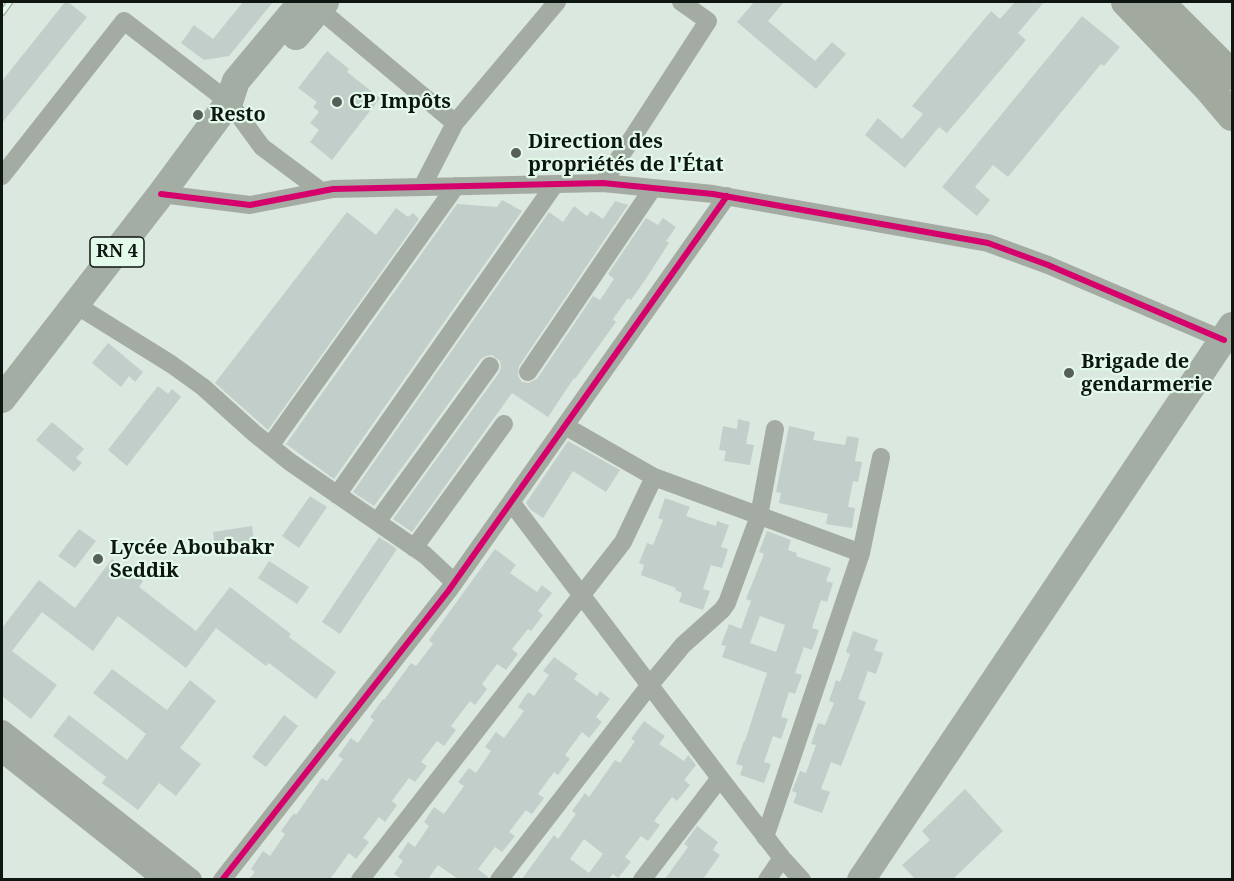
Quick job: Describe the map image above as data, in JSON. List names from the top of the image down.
{
  "streets": {
    "main road": ["RN 4"]
  },
  "places": [
    "CP Impôts",
    "Resto",
    "Direction des propriétés de l'État",
    "Brigade de gendarmerie",
    "Lycée Aboubakr Seddik"
  ]
}
